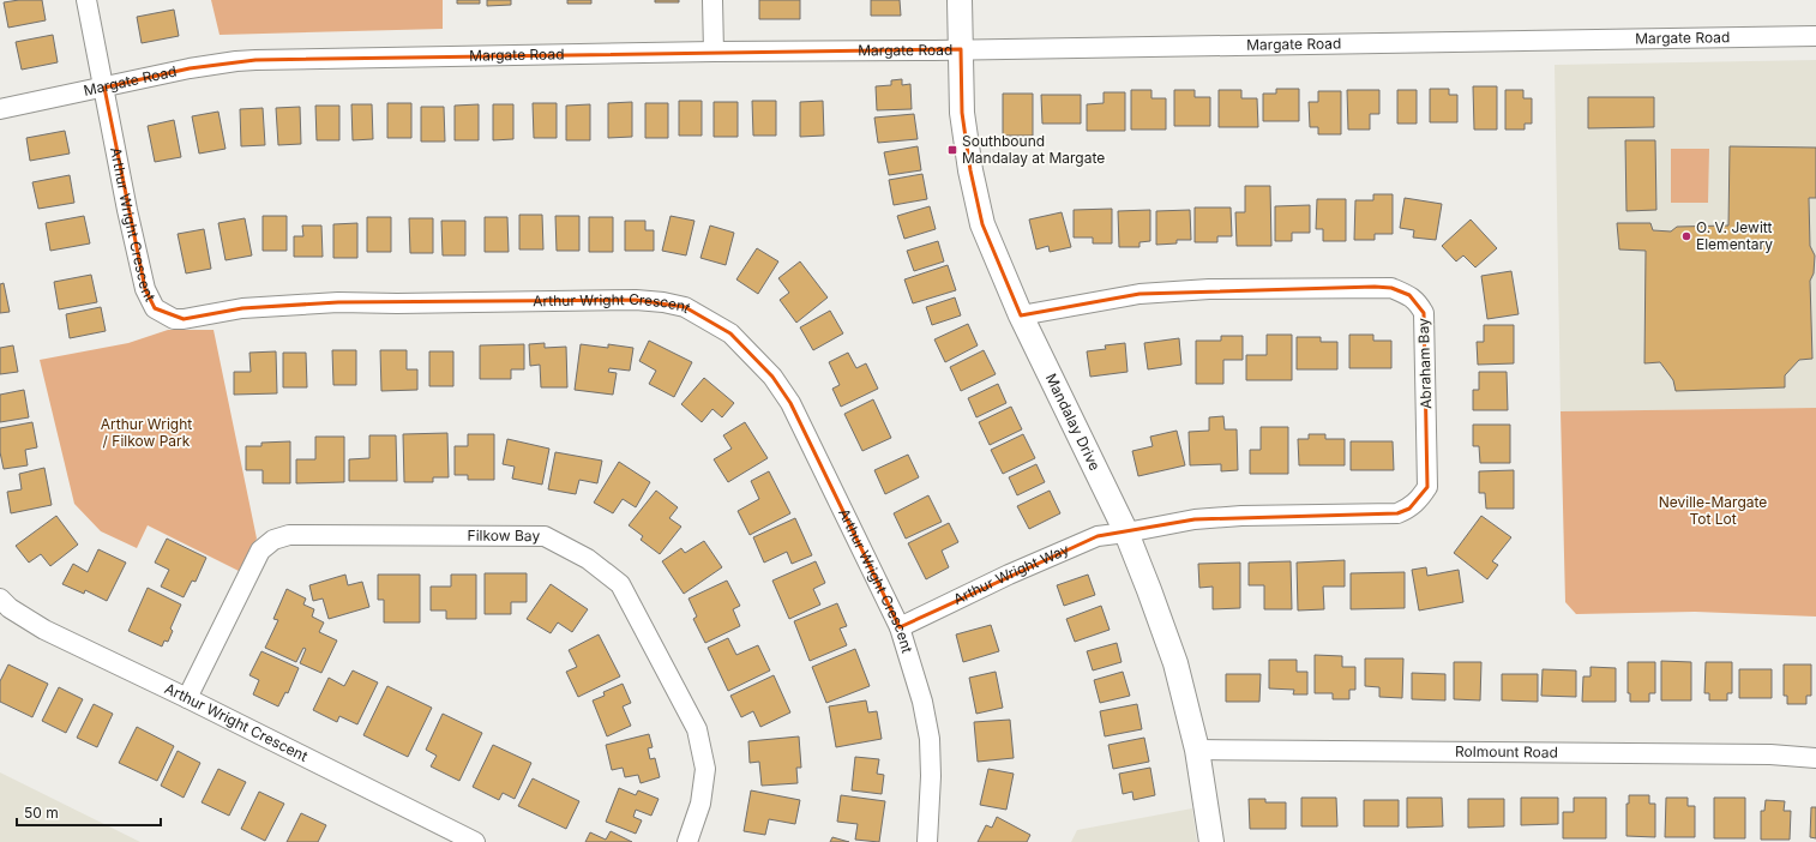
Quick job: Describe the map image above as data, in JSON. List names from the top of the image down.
{
  "streets": {
    "street": [
      "Margate Road",
      "Arthur Wright Crescent",
      "Abraham Bay",
      "Mandalay Drive",
      "Filkow Bay",
      "Arthur Wright Way",
      "Rolmount Road"
    ]
  },
  "crossings": [
    ["Margate Road", "Arthur Wright Crescent"],
    ["Margate Road", "Mandalay Drive"],
    ["Arthur Wright Crescent", "Filkow Bay"],
    ["Arthur Wright Crescent", "Arthur Wright Way"],
    ["Abraham Bay", "Mandalay Drive"],
    ["Abraham Bay", "Arthur Wright Way"],
    ["Mandalay Drive", "Arthur Wright Way"],
    ["Mandalay Drive", "Rolmount Road"]
  ],
  "parks": ["Arthur Wright / Filkow Park", "Neville-Margate Tot Lot"],
  "places": {
    "transit": ["Southbound Mandalay at Margate"],
    "other": ["O. V. Jewitt Elementary"]
  },
  "scale_bar": "50 m"
}
